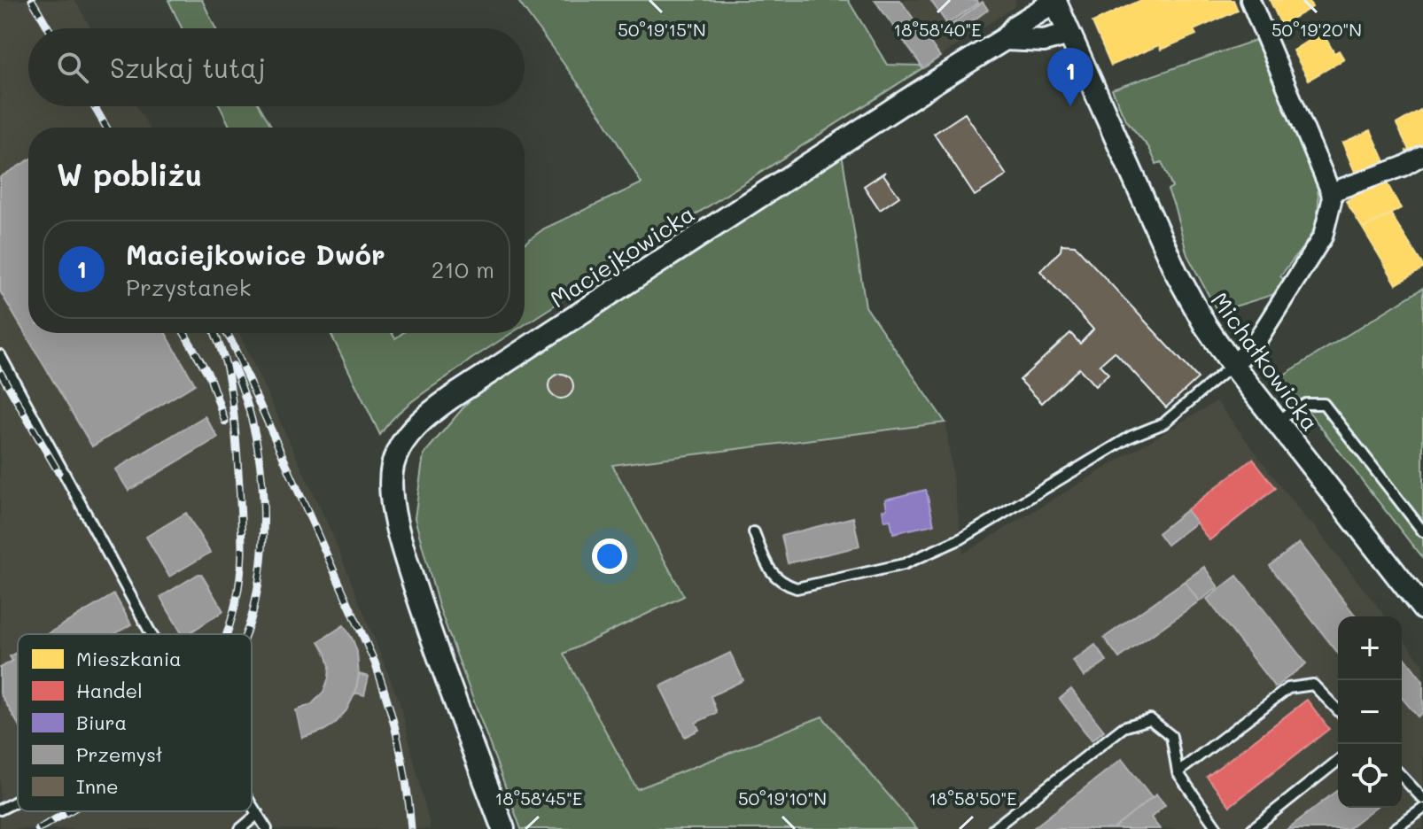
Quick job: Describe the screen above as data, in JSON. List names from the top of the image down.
{
  "streets": {
    "street": ["Maciejkowicka", "Michałkowicka"]
  },
  "crossings": [
    ["Maciejkowicka", "Michałkowicka"]
  ],
  "legend": [
    "Mieszkania",
    "Handel",
    "Biura",
    "Przemysł",
    "Inne"
  ],
  "page": {
    "search": "Szukaj tutaj",
    "pins": "1",
    "heading": "W pobliżu",
    "list": [
      {
        "mark": "1",
        "name": "Maciejkowice Dwór",
        "note": "Przystanek",
        "value": "210 m"
      }
    ],
    "map_buttons": ["+", "−"]
  },
  "coordinates": [
    "18°58'40\"E",
    "50°19'15\"N",
    "50°19'20\"N",
    "50°19'10\"N",
    "18°58'45\"E",
    "18°58'50\"E"
  ]
}
